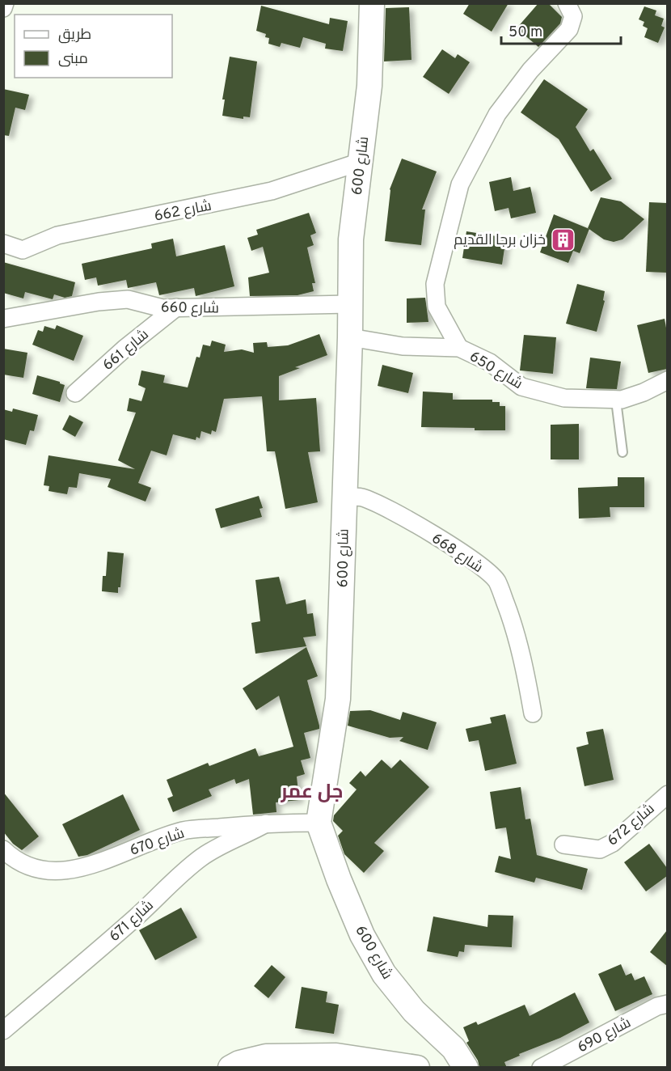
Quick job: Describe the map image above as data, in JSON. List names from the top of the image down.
{
  "streets": {
    "main road": ["شارع 600"],
    "street": [
      "شارع 662",
      "شارع 660",
      "شارع 661",
      "شارع 650",
      "شارع 668",
      "شارع 672",
      "شارع 670",
      "شارع 671",
      "شارع 690"
    ]
  },
  "crossings": [
    ["شارع 600", "شارع 662"],
    ["شارع 600", "شارع 660"],
    ["شارع 600", "شارع 650"],
    ["شارع 600", "شارع 668"],
    ["شارع 600", "شارع 670"],
    ["شارع 660", "شارع 661"],
    ["شارع 670", "شارع 671"]
  ],
  "districts": ["جل عمر"],
  "places": {
    "building": ["خزان برجا القديم"]
  },
  "legend": ["طريق", "مبنى"],
  "scale_bar": "50 m"
}
